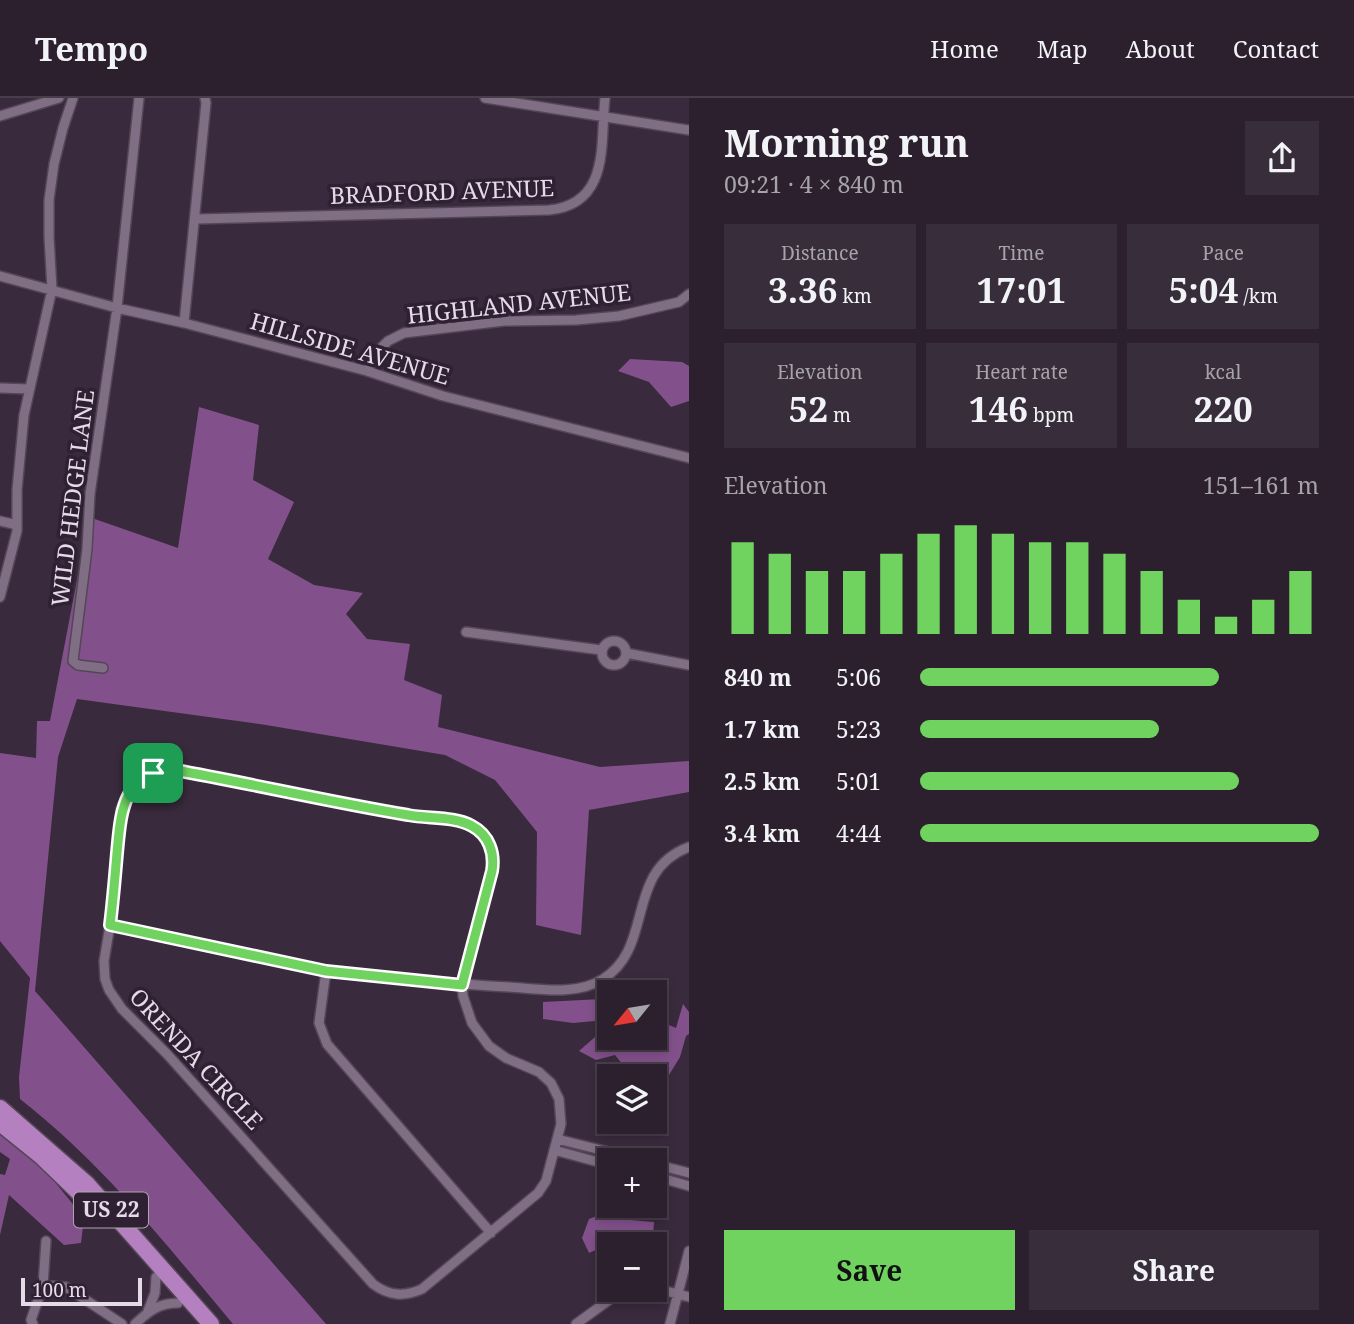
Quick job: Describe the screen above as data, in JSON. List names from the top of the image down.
{
  "streets": {
    "highway": ["US 22"],
    "street": [
      "BRADFORD AVENUE",
      "HIGHLAND AVENUE",
      "HILLSIDE AVENUE",
      "WILD HEDGE LANE",
      "ORENDA CIRCLE"
    ]
  },
  "crossings": [
    ["HIGHLAND AVENUE", "HILLSIDE AVENUE"],
    ["HILLSIDE AVENUE", "WILD HEDGE LANE"]
  ],
  "scale_bar": "100 m",
  "north": "bottom left",
  "page": {
    "header": "Tempo",
    "nav": [
      "Home",
      "Map",
      "About",
      "Contact"
    ],
    "heading": ["Morning run", "09:21 · 4 × 840 m"],
    "stats": [
      ["Distance", "3.36 km"],
      ["Time", "17:01"],
      ["Pace", "5:04 /km"],
      ["Elevation", "52 m"],
      ["Heart rate", "146 bpm"],
      ["kcal", "220"]
    ],
    "chart": ["Elevation", "151–161 m"],
    "list": [
      {
        "name": "840 m",
        "note": "5:06"
      },
      {
        "name": "1.7 km",
        "note": "5:23"
      },
      {
        "name": "2.5 km",
        "note": "5:01"
      },
      {
        "name": "3.4 km",
        "note": "4:44"
      }
    ],
    "map_buttons": ["+", "−"],
    "buttons": ["Save", "Share"],
    "scale": "100 m"
  }
}
